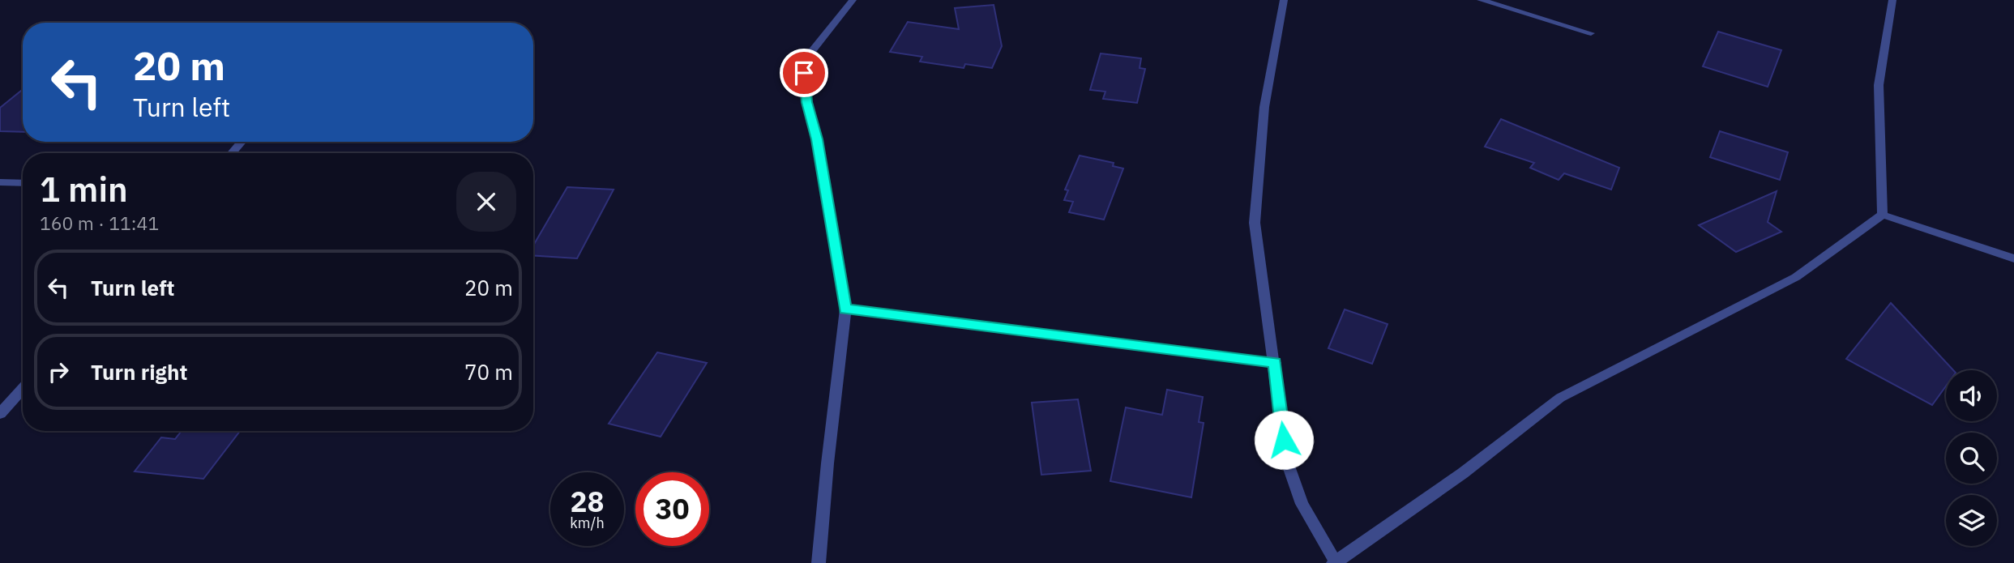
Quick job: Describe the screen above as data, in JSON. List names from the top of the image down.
{
  "page": {
    "turn": ["20 m", "Turn left"],
    "heading": ["1 min", "160 m · 11:41"],
    "list": [
      {
        "name": "Turn left",
        "value": "20 m"
      },
      {
        "name": "Turn right",
        "value": "70 m"
      }
    ],
    "speed": "28 km/h",
    "limit": "30"
  }
}
